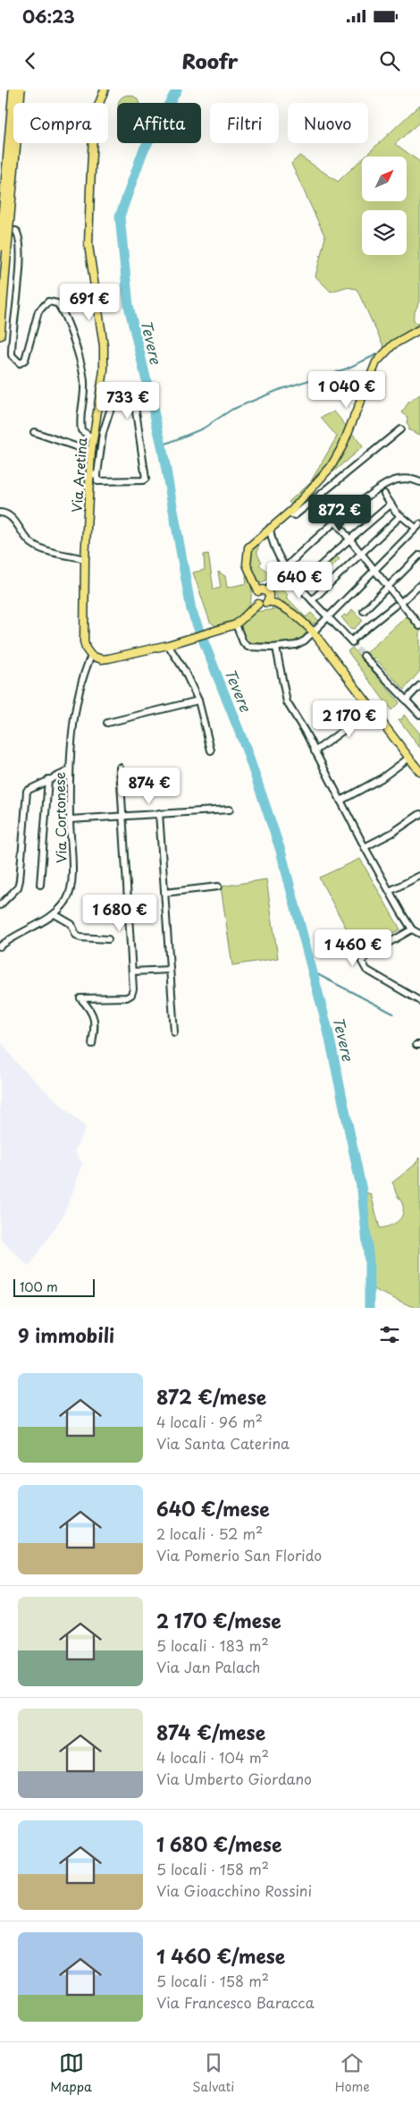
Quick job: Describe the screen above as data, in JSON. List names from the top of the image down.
{
  "streets": {
    "main road": ["Via Aretina"],
    "street": ["Via Cortonese"]
  },
  "crossings": [
    ["Via Aretina", "Via Cortonese"]
  ],
  "water": ["Tevere"],
  "scale_bar": "100 m",
  "north": "top right",
  "page": {
    "status": "06:23",
    "header": "Roofr",
    "chip": [
      "Compra",
      "Affitta",
      "Filtri",
      "Nuovo"
    ],
    "price": [
      "691 €",
      "1 040 €",
      "733 €",
      "872 €",
      "640 €",
      "2 170 €",
      "874 €",
      "1 680 €",
      "1 460 €"
    ],
    "scale": "100 m",
    "heading": "9 immobili",
    "list": [
      {
        "name": "872 €/mese",
        "note": "4 locali · 96 m² · Via Santa Caterina"
      },
      {
        "name": "640 €/mese",
        "note": "2 locali · 52 m² · Via Pomerio San Florido"
      },
      {
        "name": "2 170 €/mese",
        "note": "5 locali · 183 m² · Via Jan Palach"
      },
      {
        "name": "874 €/mese",
        "note": "4 locali · 104 m² · Via Umberto Giordano"
      },
      {
        "name": "1 680 €/mese",
        "note": "5 locali · 158 m² · Via Gioacchino Rossini"
      },
      {
        "name": "1 460 €/mese",
        "note": "5 locali · 158 m² · Via Francesco Baracca"
      }
    ],
    "tabs": ["Mappa", "Salvati", "Home"]
  }
}
